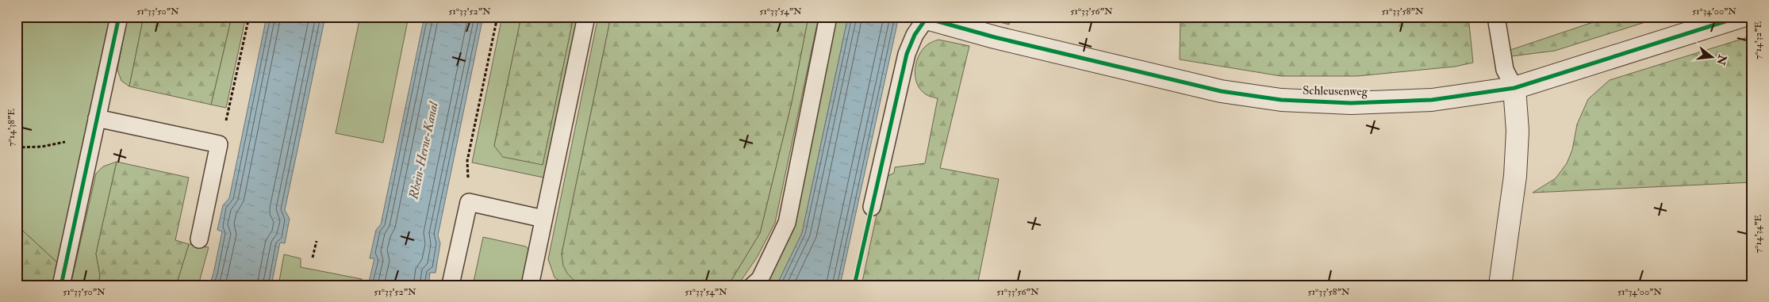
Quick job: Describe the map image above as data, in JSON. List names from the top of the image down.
{
  "streets": {
    "street": ["Schleusenweg"]
  },
  "water": ["Rhein-Herne-Kanal"],
  "north": "right",
  "coordinates": [
    "51°33'50\"N",
    "51°33'52\"N",
    "51°33'54\"N",
    "51°33'56\"N",
    "51°33'58\"N",
    "51°34'00\"N",
    "7°14'32\"E",
    "7°14'38\"E",
    "7°14'34\"E"
  ]
}
